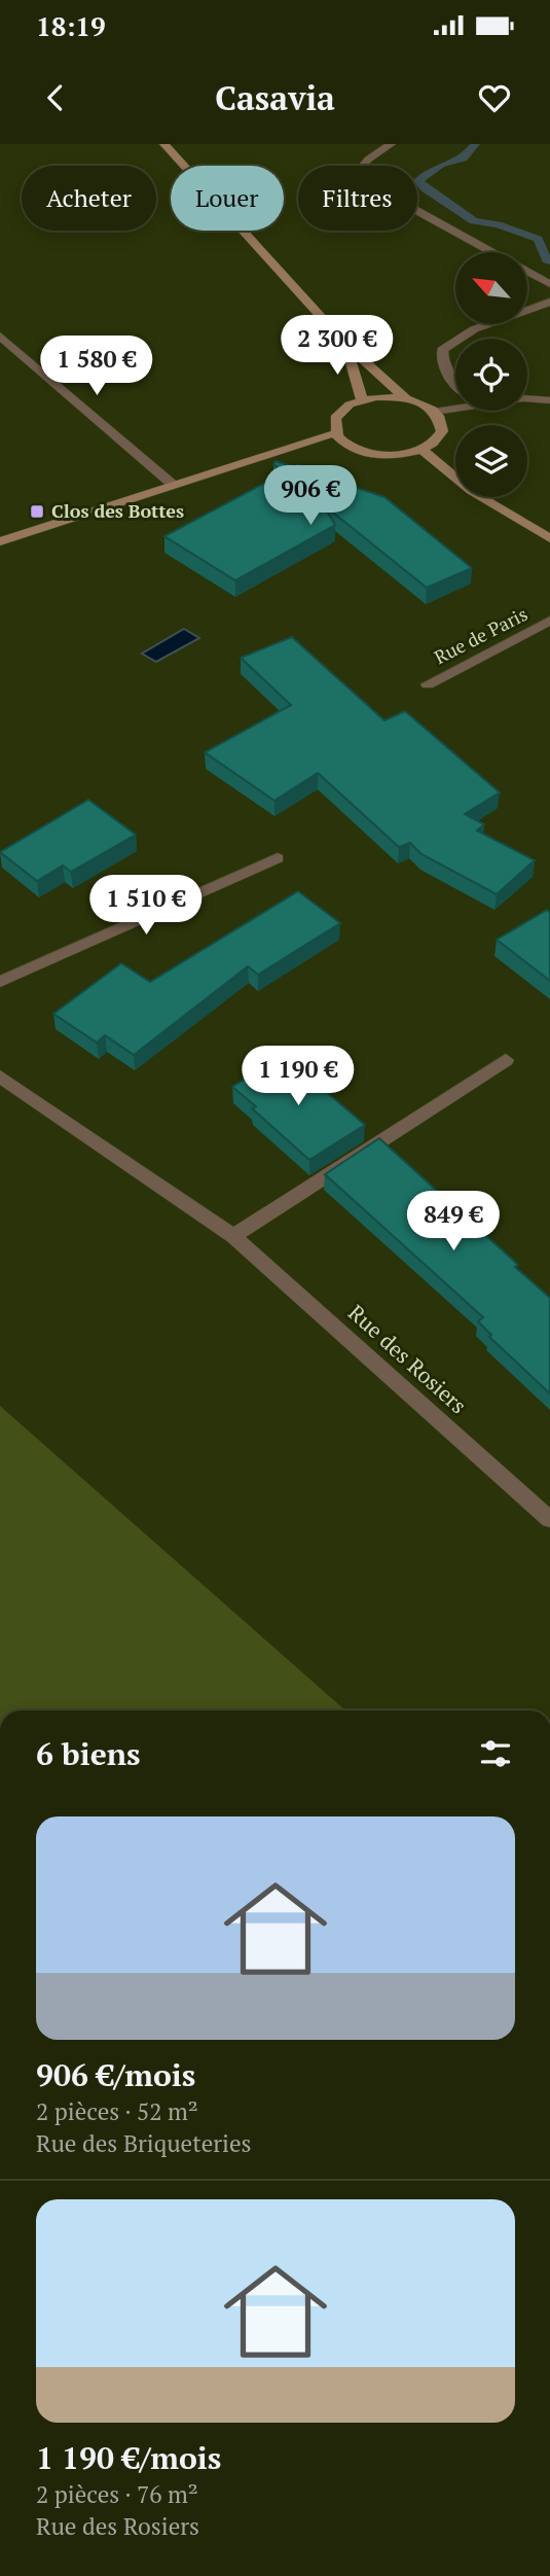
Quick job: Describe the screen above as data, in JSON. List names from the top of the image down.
{
  "streets": {
    "street": ["Rue de Paris", "Rue des Rosiers"]
  },
  "places": {
    "transit": ["Clos des Bottes"]
  },
  "north": "top left",
  "page": {
    "status": "18:19",
    "header": "Casavia",
    "chip": ["Acheter", "Louer", "Filtres"],
    "price": [
      "2 300 €",
      "1 580 €",
      "906 €",
      "1 510 €",
      "1 190 €",
      "849 €"
    ],
    "heading": "6 biens",
    "list": [
      {
        "name": "906 €/mois",
        "note": "2 pièces · 52 m² · Rue des Briqueteries"
      },
      {
        "name": "1 190 €/mois",
        "note": "2 pièces · 76 m² · Rue des Rosiers"
      }
    ]
  }
}
